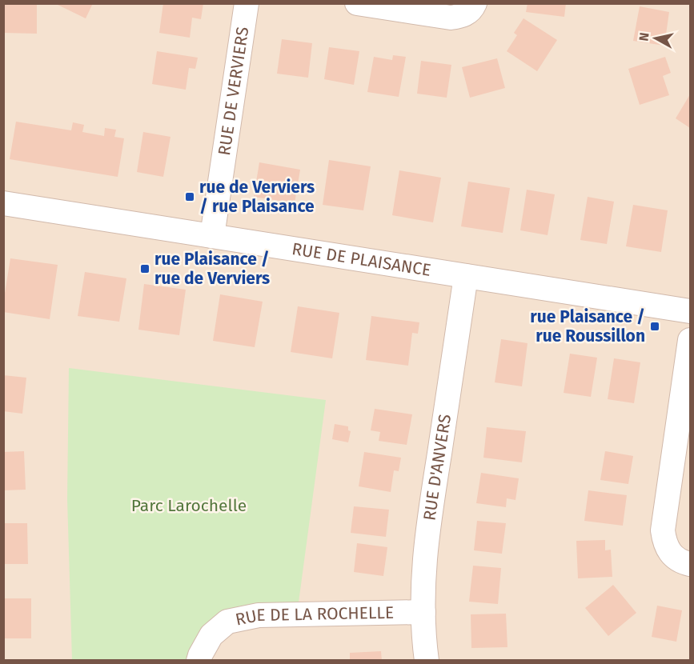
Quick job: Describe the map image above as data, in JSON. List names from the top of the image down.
{
  "streets": {
    "street": [
      "RUE DE VERVIERS",
      "RUE DE PLAISANCE",
      "RUE D'ANVERS",
      "RUE DE LA ROCHELLE"
    ]
  },
  "crossings": [
    ["RUE DE VERVIERS", "RUE DE PLAISANCE"],
    ["RUE DE PLAISANCE", "RUE D'ANVERS"],
    ["RUE D'ANVERS", "RUE DE LA ROCHELLE"]
  ],
  "parks": ["Parc Larochelle"],
  "places": {
    "transit": ["rue de Verviers / rue Plaisance", "rue Plaisance / rue de Verviers", "rue Plaisance / rue Roussillon"]
  },
  "north": "left"
}
